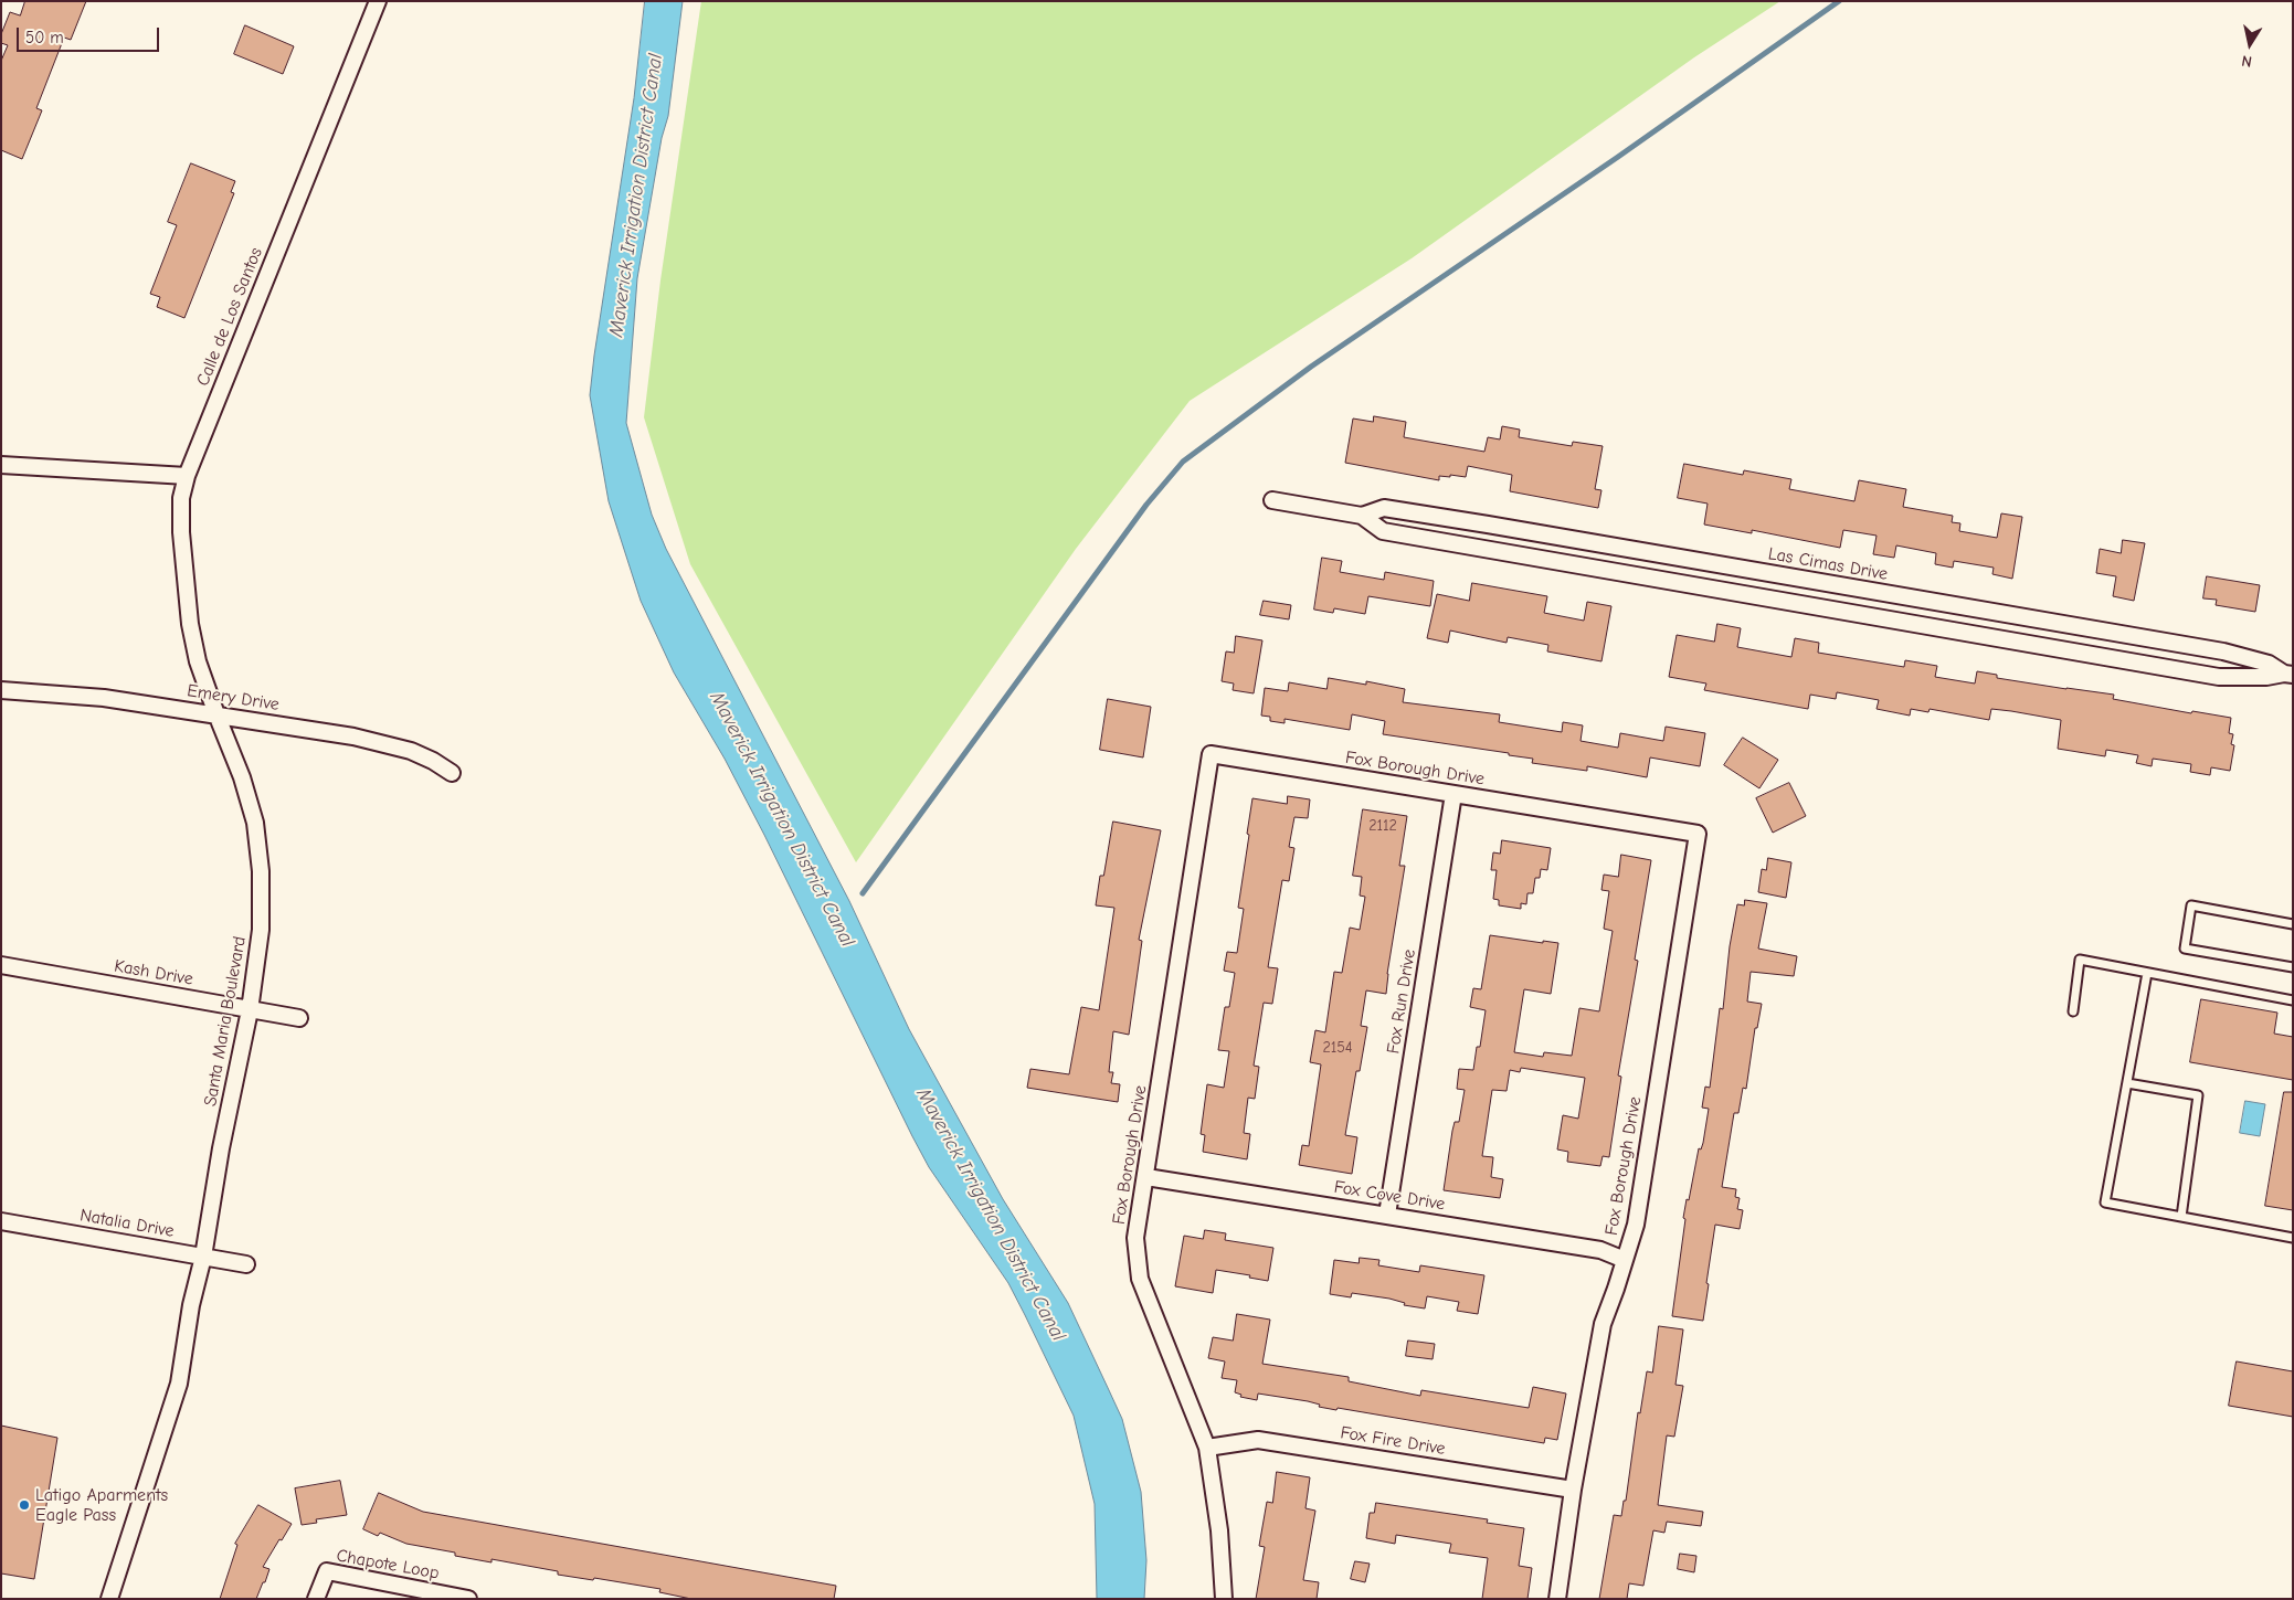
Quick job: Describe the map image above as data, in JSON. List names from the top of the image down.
{
  "streets": {
    "street": [
      "Calle de Los Santos",
      "Las Cimas Drive",
      "Emery Drive",
      "Fox Borough Drive",
      "Kash Drive",
      "Fox Run Drive",
      "Santa Maria Boulevard",
      "Fox Cove Drive",
      "Natalia Drive",
      "Fox Fire Drive",
      "Chapote Loop"
    ]
  },
  "crossings": [
    ["Calle de Los Santos", "Santa Maria Boulevard"],
    ["Emery Drive", "Santa Maria Boulevard"],
    ["Fox Borough Drive", "Fox Run Drive"],
    ["Fox Borough Drive", "Fox Cove Drive"],
    ["Fox Borough Drive", "Fox Fire Drive"],
    ["Kash Drive", "Santa Maria Boulevard"],
    ["Fox Run Drive", "Fox Cove Drive"],
    ["Santa Maria Boulevard", "Natalia Drive"]
  ],
  "water": ["Maverick Irrigation District Canal"],
  "places": ["Latigo Aparments Eagle Pass"],
  "house_numbers": ["2112", "2154"],
  "scale_bar": "50 m",
  "north": "bottom"
}
